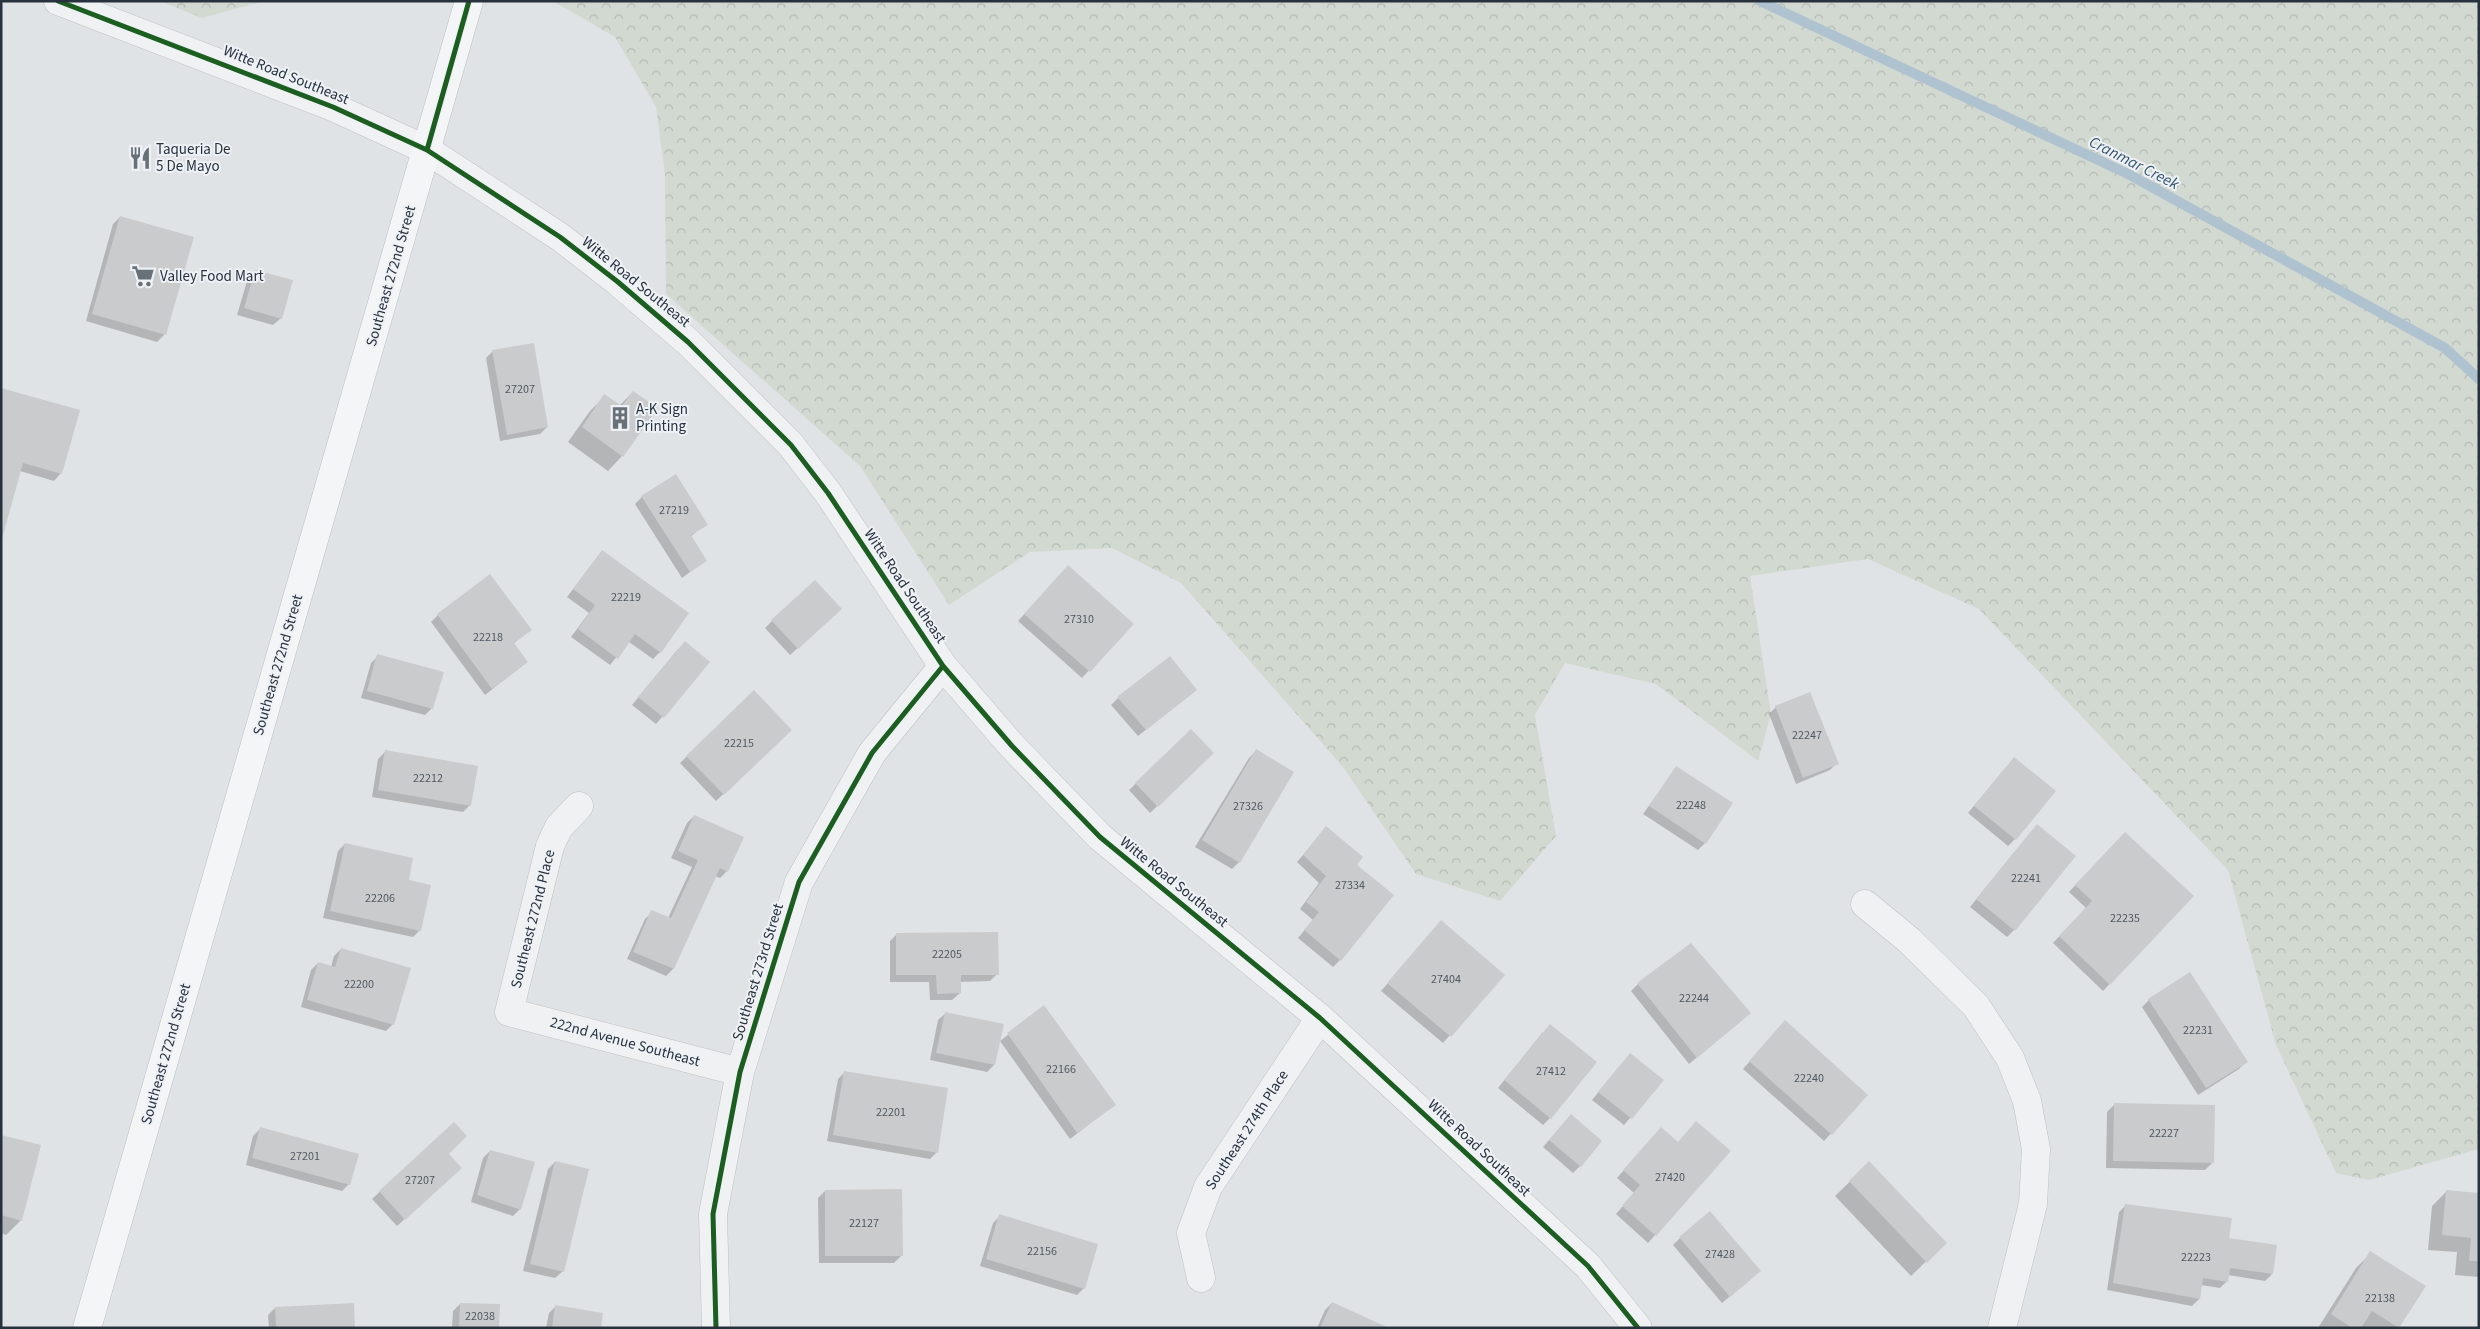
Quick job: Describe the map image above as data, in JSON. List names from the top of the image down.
{
  "streets": {
    "main road": ["Southeast 272nd Street"],
    "street": [
      "Witte Road Southeast",
      "Southeast 272nd Place",
      "Southeast 273rd Street",
      "222nd Avenue Southeast",
      "Southeast 274th Place"
    ]
  },
  "crossings": [
    ["Witte Road Southeast", "Southeast 272nd Street"],
    ["Witte Road Southeast", "Southeast 273rd Street"],
    ["Witte Road Southeast", "Southeast 274th Place"],
    ["Southeast 272nd Place", "222nd Avenue Southeast"],
    ["Southeast 273rd Street", "222nd Avenue Southeast"]
  ],
  "water": ["Cranmar Creek"],
  "places": {
    "restaurant": ["Taqueria De 5 De Mayo"],
    "supermarket": ["Valley Food Mart"],
    "building": ["A-K Sign Printing"]
  },
  "house_numbers": [
    "27207",
    "27219",
    "22219",
    "27310",
    "22218",
    "22247",
    "22215",
    "22212",
    "22248",
    "27326",
    "22241",
    "27334",
    "22206",
    "22235",
    "22205",
    "27404",
    "22200",
    "22244",
    "22231",
    "22166",
    "27412",
    "22240",
    "22201",
    "22227",
    "27201",
    "27420",
    "27207",
    "22127",
    "22156",
    "27428",
    "22223",
    "22138",
    "22038"
  ]
}
